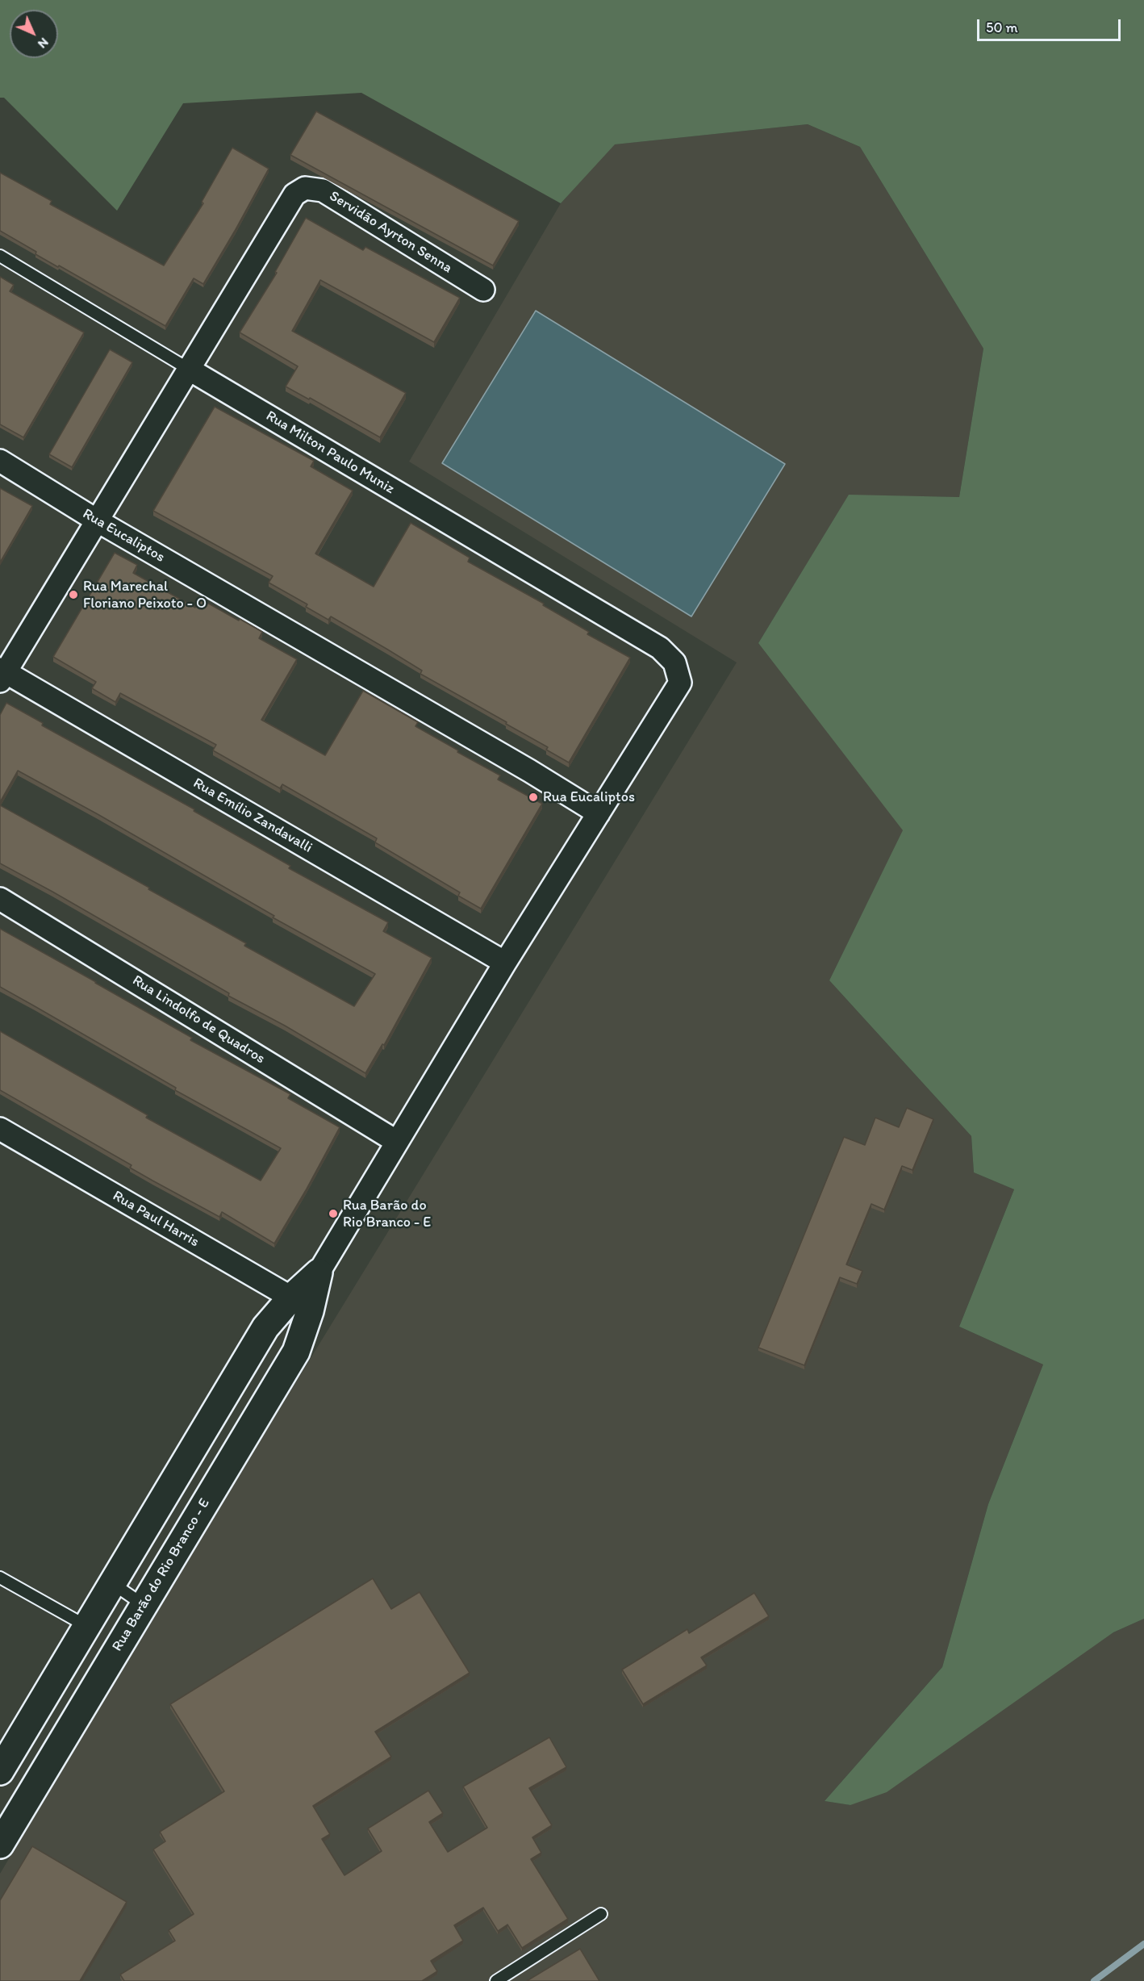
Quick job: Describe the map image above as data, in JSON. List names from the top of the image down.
{
  "streets": {
    "street": [
      "Servidão Ayrton Senna",
      "Rua Milton Paulo Muniz",
      "Rua Eucaliptos",
      "Rua Emílio Zandavalli",
      "Rua Lindolfo de Quadros",
      "Rua Paul Harris",
      "Rua Barão do Rio Branco - E"
    ]
  },
  "crossings": [
    ["Servidão Ayrton Senna", "Rua Milton Paulo Muniz"],
    ["Rua Milton Paulo Muniz", "Rua Barão do Rio Branco - E"],
    ["Rua Eucaliptos", "Rua Barão do Rio Branco - E"],
    ["Rua Emílio Zandavalli", "Rua Barão do Rio Branco - E"],
    ["Rua Lindolfo de Quadros", "Rua Barão do Rio Branco - E"],
    ["Rua Paul Harris", "Rua Barão do Rio Branco - E"]
  ],
  "places": ["Rua Marechal Floriano Peixoto - O", "Rua Eucaliptos", "Rua Barão do Rio Branco - E"],
  "scale_bar": "50 m",
  "north": "bottom right"
}
